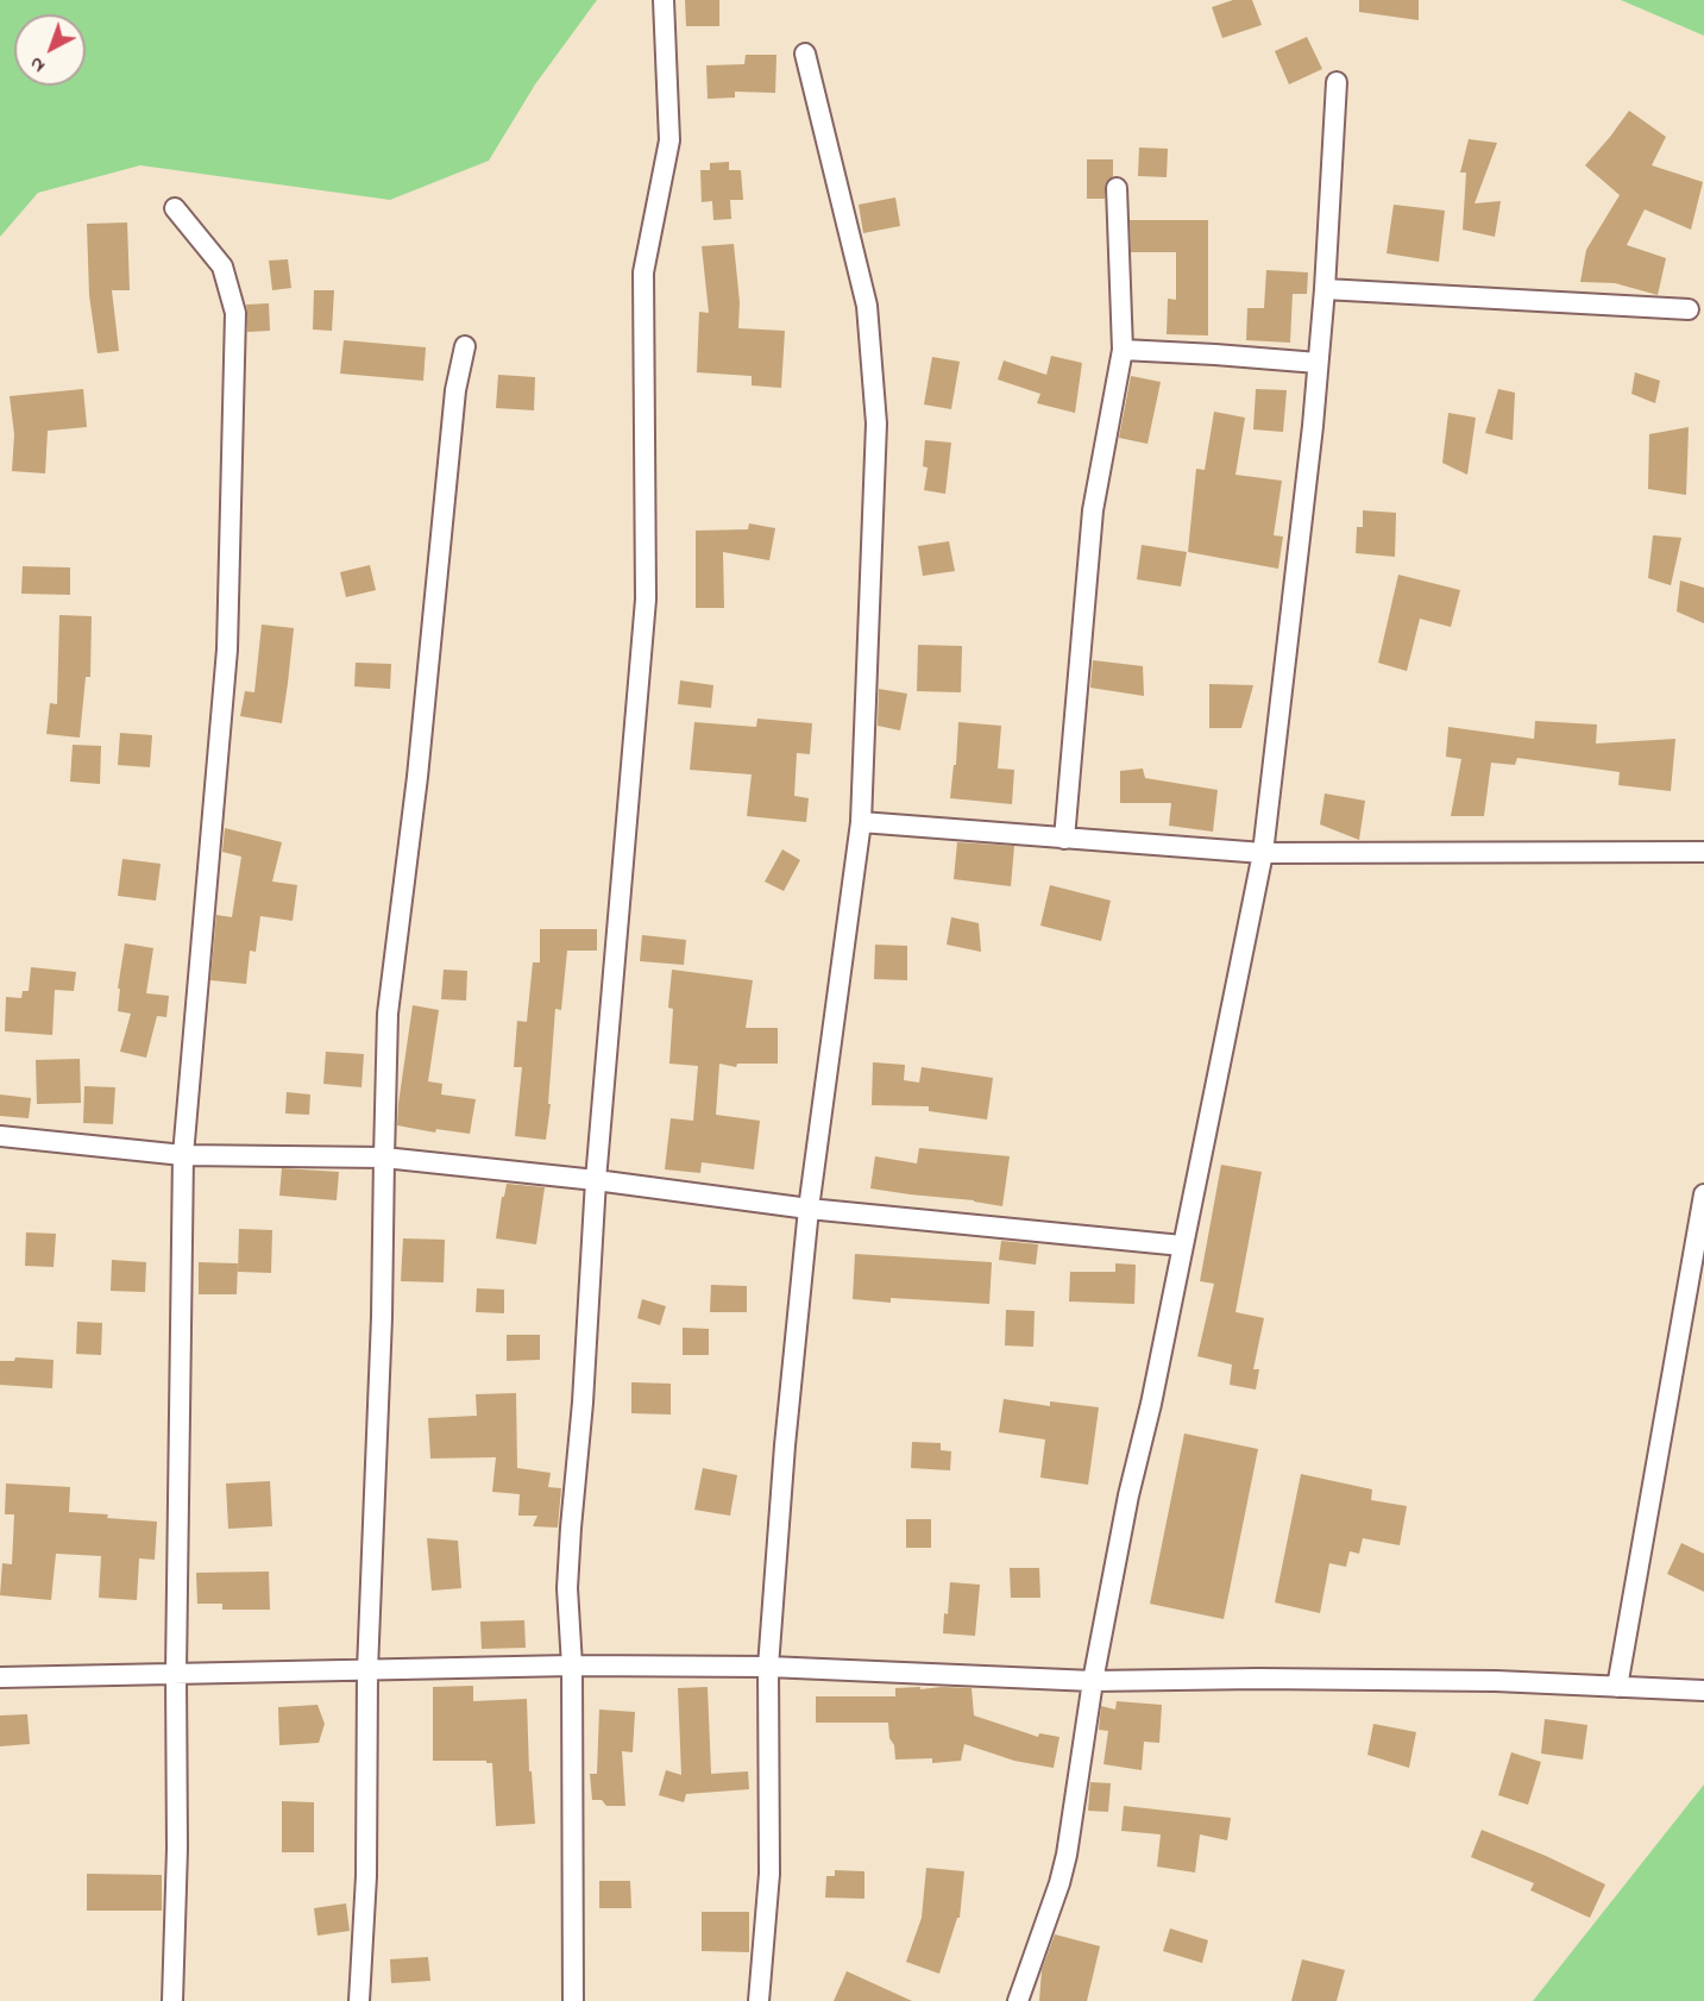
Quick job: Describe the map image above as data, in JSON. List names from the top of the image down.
{
  "north": "bottom left"
}
